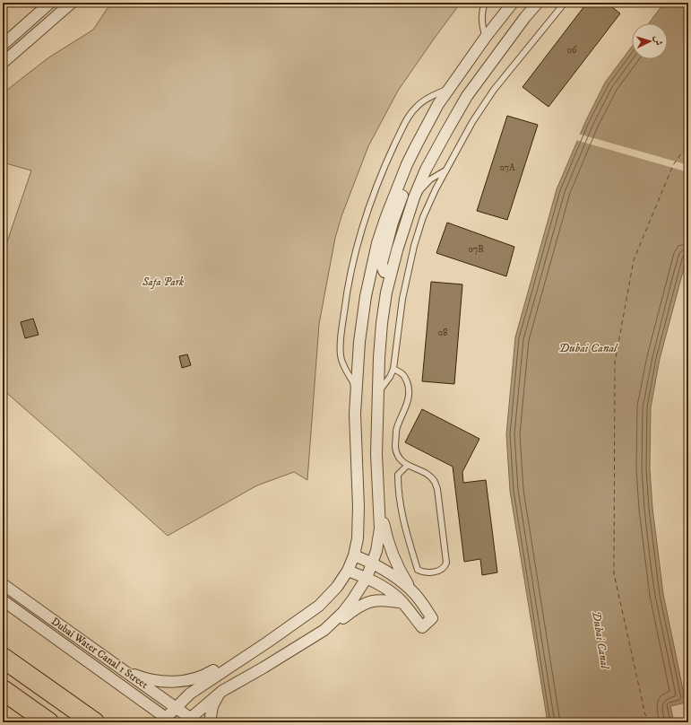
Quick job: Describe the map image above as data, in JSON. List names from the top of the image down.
{
  "streets": {
    "street": ["Dubai Water Canal 1 Street"]
  },
  "water": ["Dubai Canal"],
  "parks": ["Safa Park"],
  "house_numbers": [
    "06",
    "07A",
    "07B",
    "08"
  ],
  "north": "right"
}
